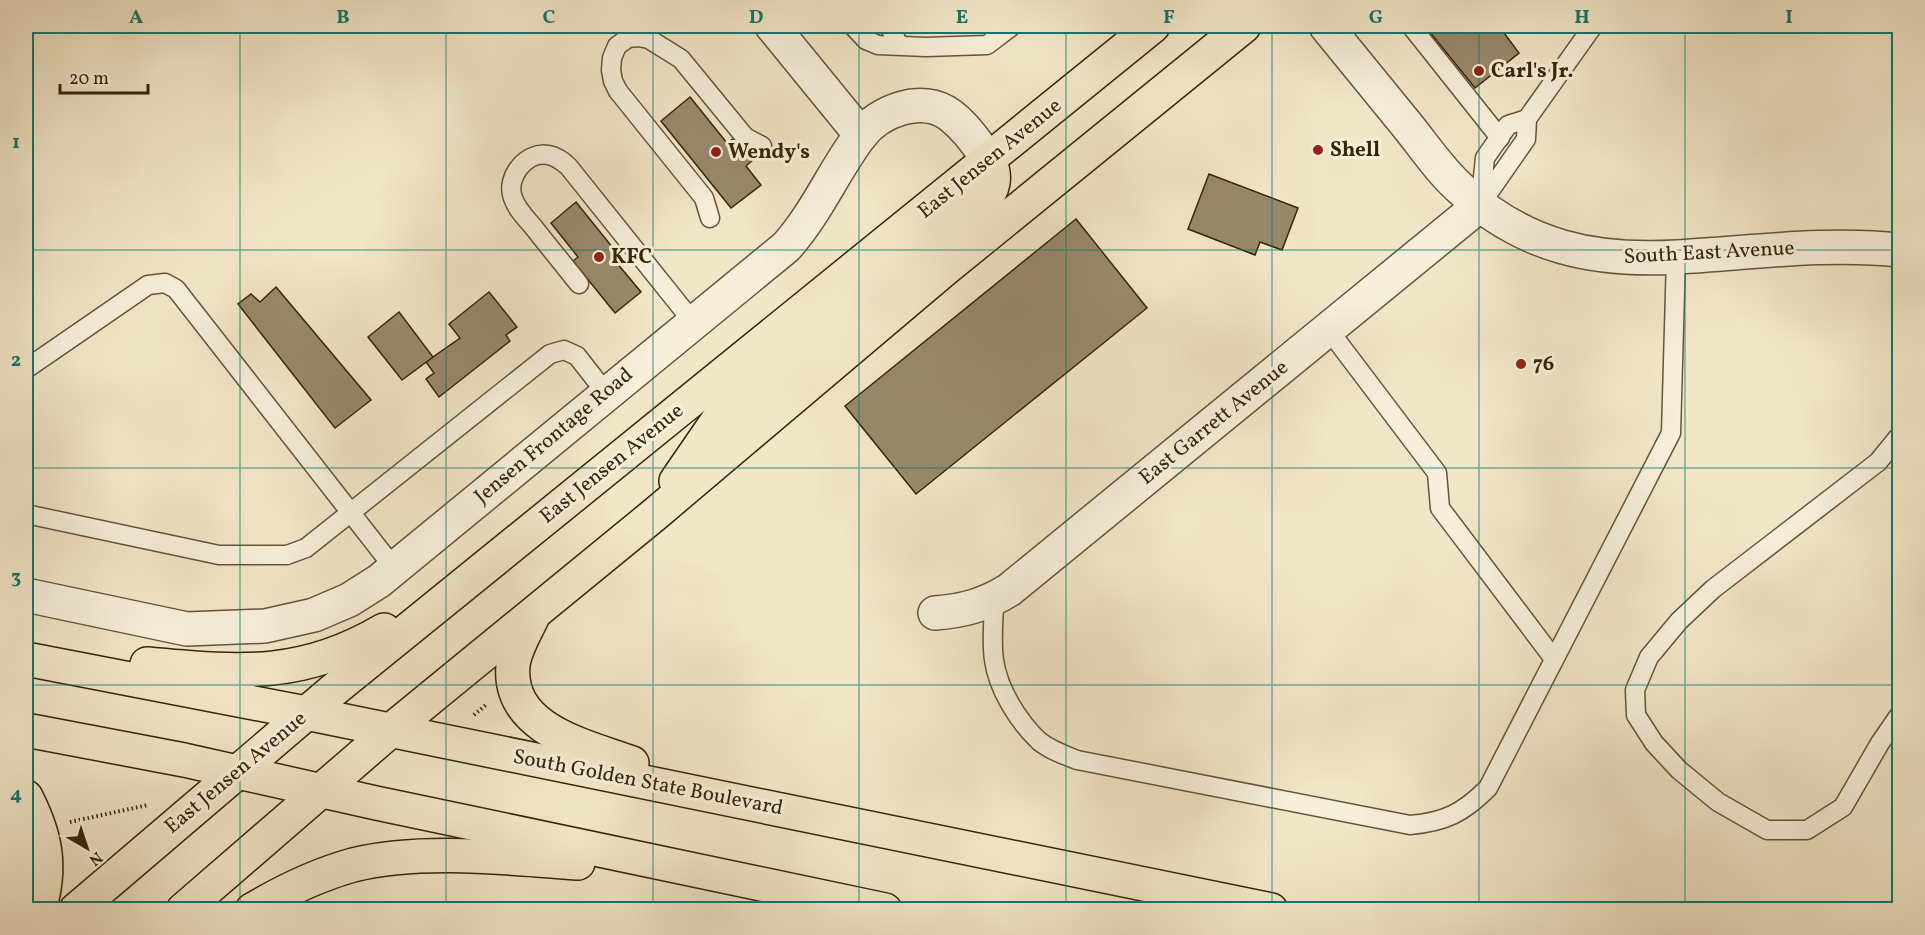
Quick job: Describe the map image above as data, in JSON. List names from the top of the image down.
{
  "streets": {
    "main road": ["East Jensen Avenue", "South Golden State Boulevard"],
    "street": ["South East Avenue", "East Garrett Avenue", "Jensen Frontage Road"]
  },
  "crossings": [
    ["East Jensen Avenue", "Jensen Frontage Road"],
    ["East Jensen Avenue", "South Golden State Boulevard"],
    ["South East Avenue", "East Garrett Avenue"]
  ],
  "places": [
    "Carl's Jr.",
    "Shell",
    "Wendy's",
    "KFC",
    "76"
  ],
  "scale_bar": "20 m",
  "north": "bottom right",
  "grid": {
    "columns": [
      "A",
      "B",
      "C",
      "D",
      "E",
      "F",
      "G",
      "H",
      "I"
    ],
    "rows": [
      "1",
      "2",
      "3",
      "4"
    ]
  }
}
